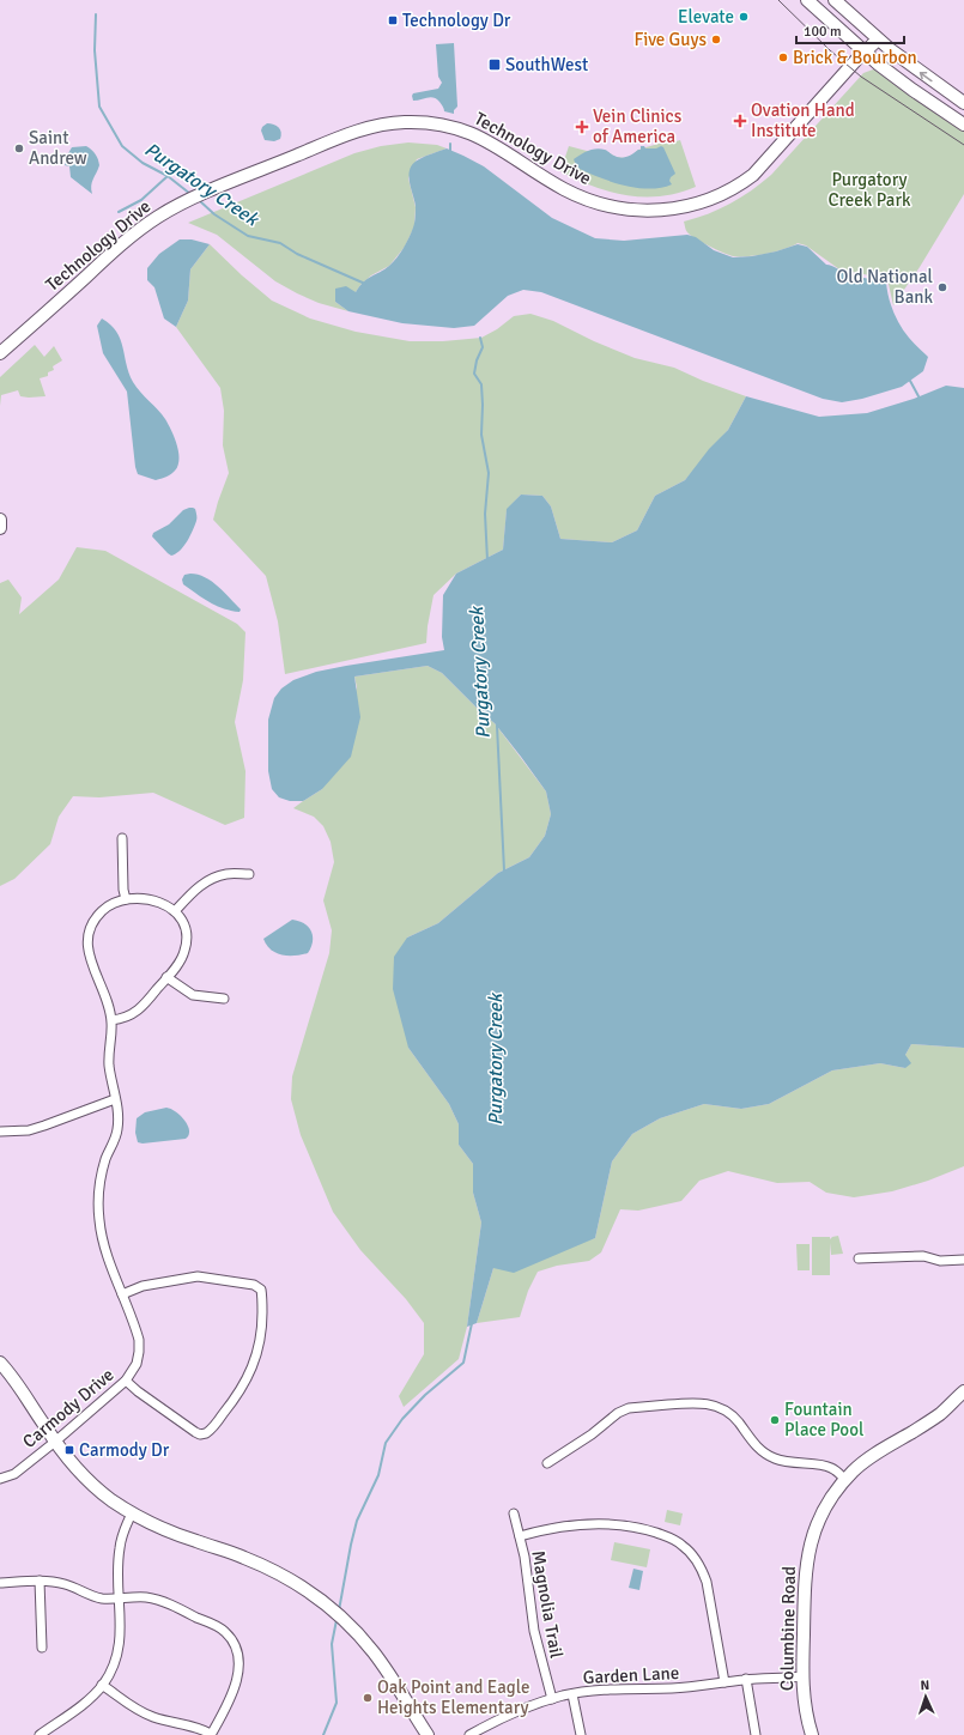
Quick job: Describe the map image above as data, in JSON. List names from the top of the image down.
{
  "streets": {
    "street": [
      "Technology Drive",
      "Carmody Drive",
      "Magnolia Trail",
      "Columbine Road",
      "Garden Lane"
    ]
  },
  "crossings": [
    ["Magnolia Trail", "Garden Lane"],
    ["Columbine Road", "Garden Lane"]
  ],
  "water": ["Purgatory Creek"],
  "parks": ["Purgatory Creek Park"],
  "places": {
    "other": [
      "Elevate",
      "Five Guys",
      "Brick & Bourbon",
      "Saint Andrew",
      "Old National Bank",
      "Fountain Place Pool",
      "Oak Point and Eagle Heights Elementary"
    ],
    "transit": ["Technology Dr", "SouthWest", "Carmody Dr"],
    "health": ["Ovation Hand Institute", "Vein Clinics of America"]
  },
  "scale_bar": "100 m",
  "north": "top"
}
